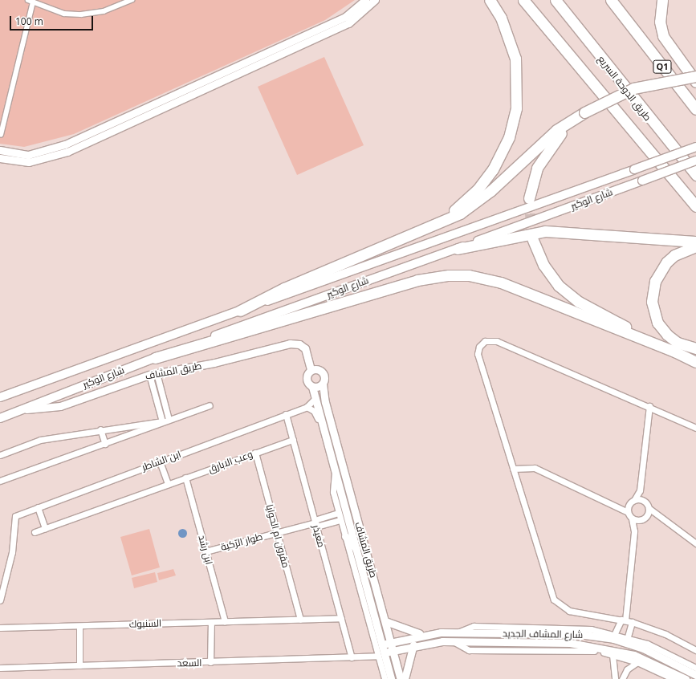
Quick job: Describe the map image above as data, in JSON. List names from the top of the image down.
{
  "streets": {
    "highway": ["Q1", "طريق الدوحة السريع"],
    "main road": ["شارع الوكير"],
    "street": [
      "طريق المشاف",
      "ابن الشاطر",
      "وعب الابارق",
      "مقرون ام الحوايا",
      "معيذر",
      "طوار الرّكية",
      "ابن رشد",
      "السنبوك",
      "شارع المشاف الجديد",
      "السعد"
    ]
  },
  "crossings": [
    ["شارع الوكير", "طريق المشاف"],
    ["طريق المشاف", "ابن الشاطر"],
    ["طريق المشاف", "طوار الرّكية"],
    ["طريق المشاف", "شارع المشاف الجديد"],
    ["طريق المشاف", "السعد"],
    ["ابن الشاطر", "معيذر"],
    ["وعب الابارق", "مقرون ام الحوايا"],
    ["وعب الابارق", "معيذر"],
    ["وعب الابارق", "ابن رشد"],
    ["مقرون ام الحوايا", "طوار الرّكية"],
    ["مقرون ام الحوايا", "السنبوك"],
    ["معيذر", "طوار الرّكية"],
    ["معيذر", "السنبوك"],
    ["معيذر", "السعد"],
    ["طوار الرّكية", "ابن رشد"],
    ["ابن رشد", "السنبوك"],
    ["شارع المشاف الجديد", "السعد"]
  ],
  "scale_bar": "100 m"
}
